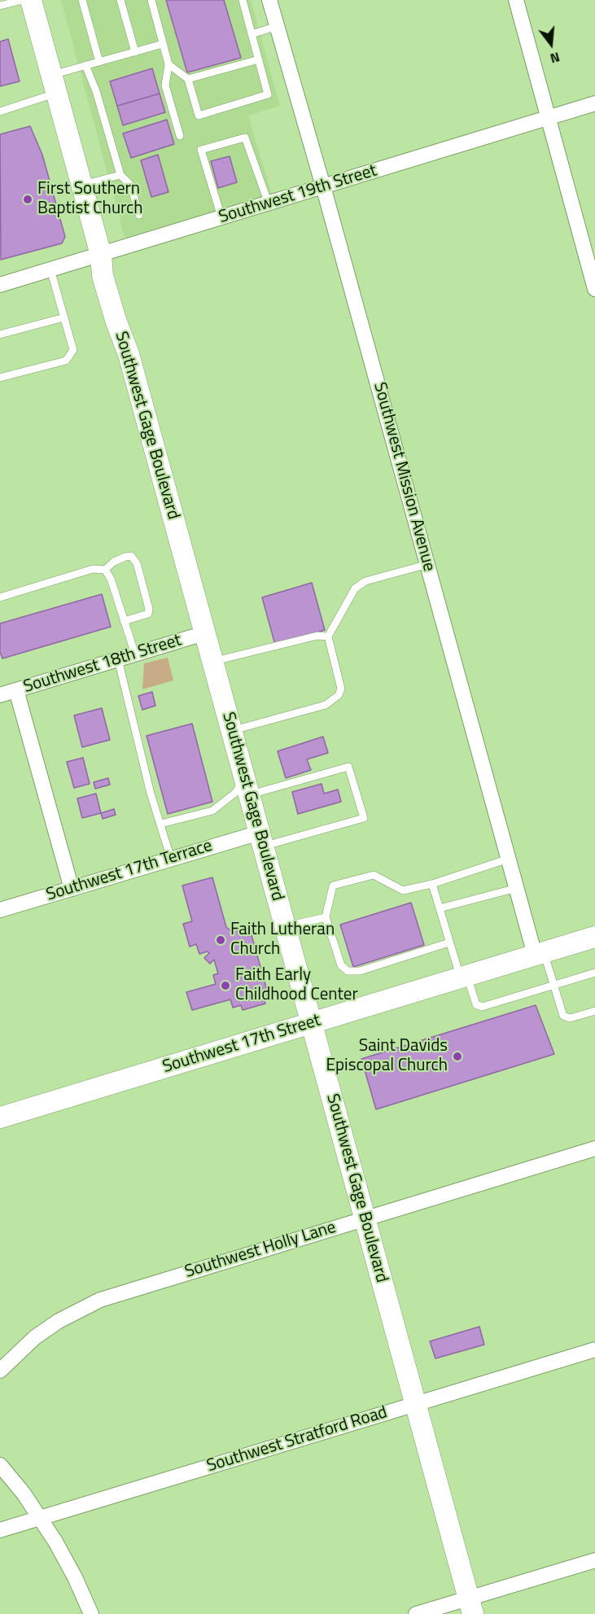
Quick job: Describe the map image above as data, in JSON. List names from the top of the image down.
{
  "streets": {
    "main road": ["Southwest Gage Boulevard", "Southwest 17th Street"],
    "street": [
      "Southwest 19th Street",
      "Southwest Mission Avenue",
      "Southwest 18th Street",
      "Southwest 17th Terrace",
      "Southwest Holly Lane",
      "Southwest Stratford Road"
    ]
  },
  "crossings": [
    ["Southwest 19th Street", "Southwest Gage Boulevard"],
    ["Southwest 19th Street", "Southwest Mission Avenue"],
    ["Southwest Gage Boulevard", "Southwest 18th Street"],
    ["Southwest Gage Boulevard", "Southwest 17th Terrace"],
    ["Southwest Gage Boulevard", "Southwest 17th Street"],
    ["Southwest Gage Boulevard", "Southwest Holly Lane"],
    ["Southwest Gage Boulevard", "Southwest Stratford Road"],
    ["Southwest Mission Avenue", "Southwest 17th Street"]
  ],
  "places": [
    "First Southern Baptist Church",
    "Faith Lutheran Church",
    "Faith Early Childhood Center",
    "Saint Davids Episcopal Church"
  ],
  "north": "bottom"
}
